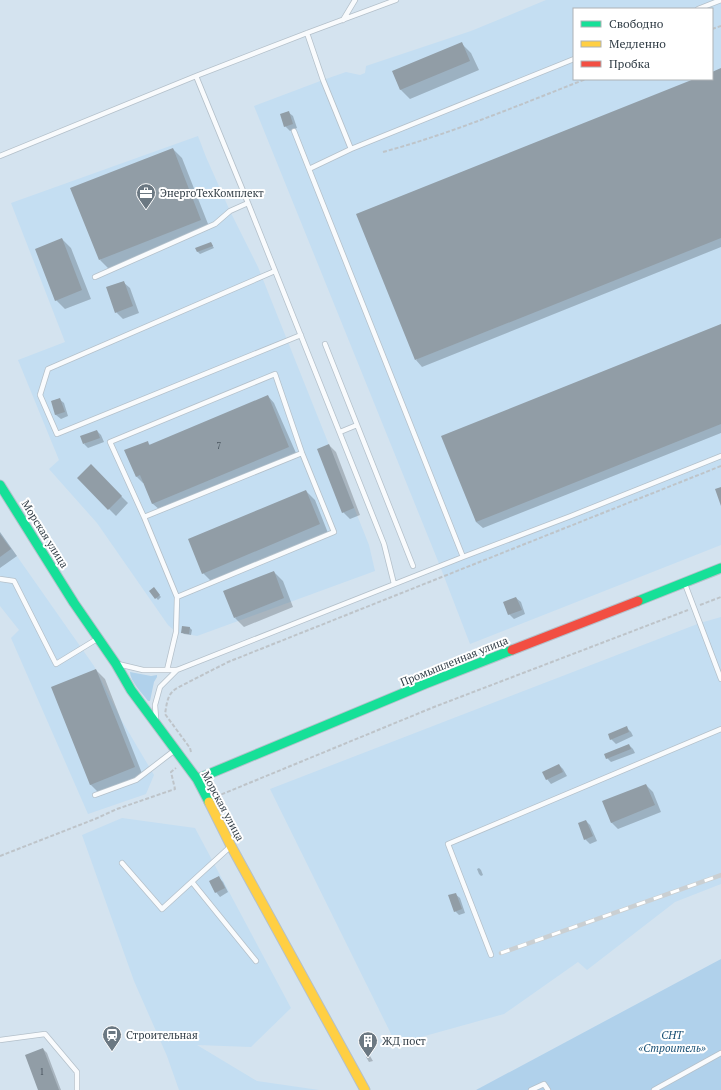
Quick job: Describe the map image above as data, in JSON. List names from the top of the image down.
{
  "streets": {
    "street": ["Морская улица", "Промышленная улица"]
  },
  "crossings": [
    ["Морская улица", "Промышленная улица"]
  ],
  "parks": ["СНТ «Строитель»"],
  "places": {
    "office": ["ЭнергоТехКомплект"],
    "station": ["Строительная"],
    "building": ["ЖД пост"]
  },
  "house_numbers": ["7", "1"],
  "legend": ["Свободно", "Медленно", "Пробка"]
}
